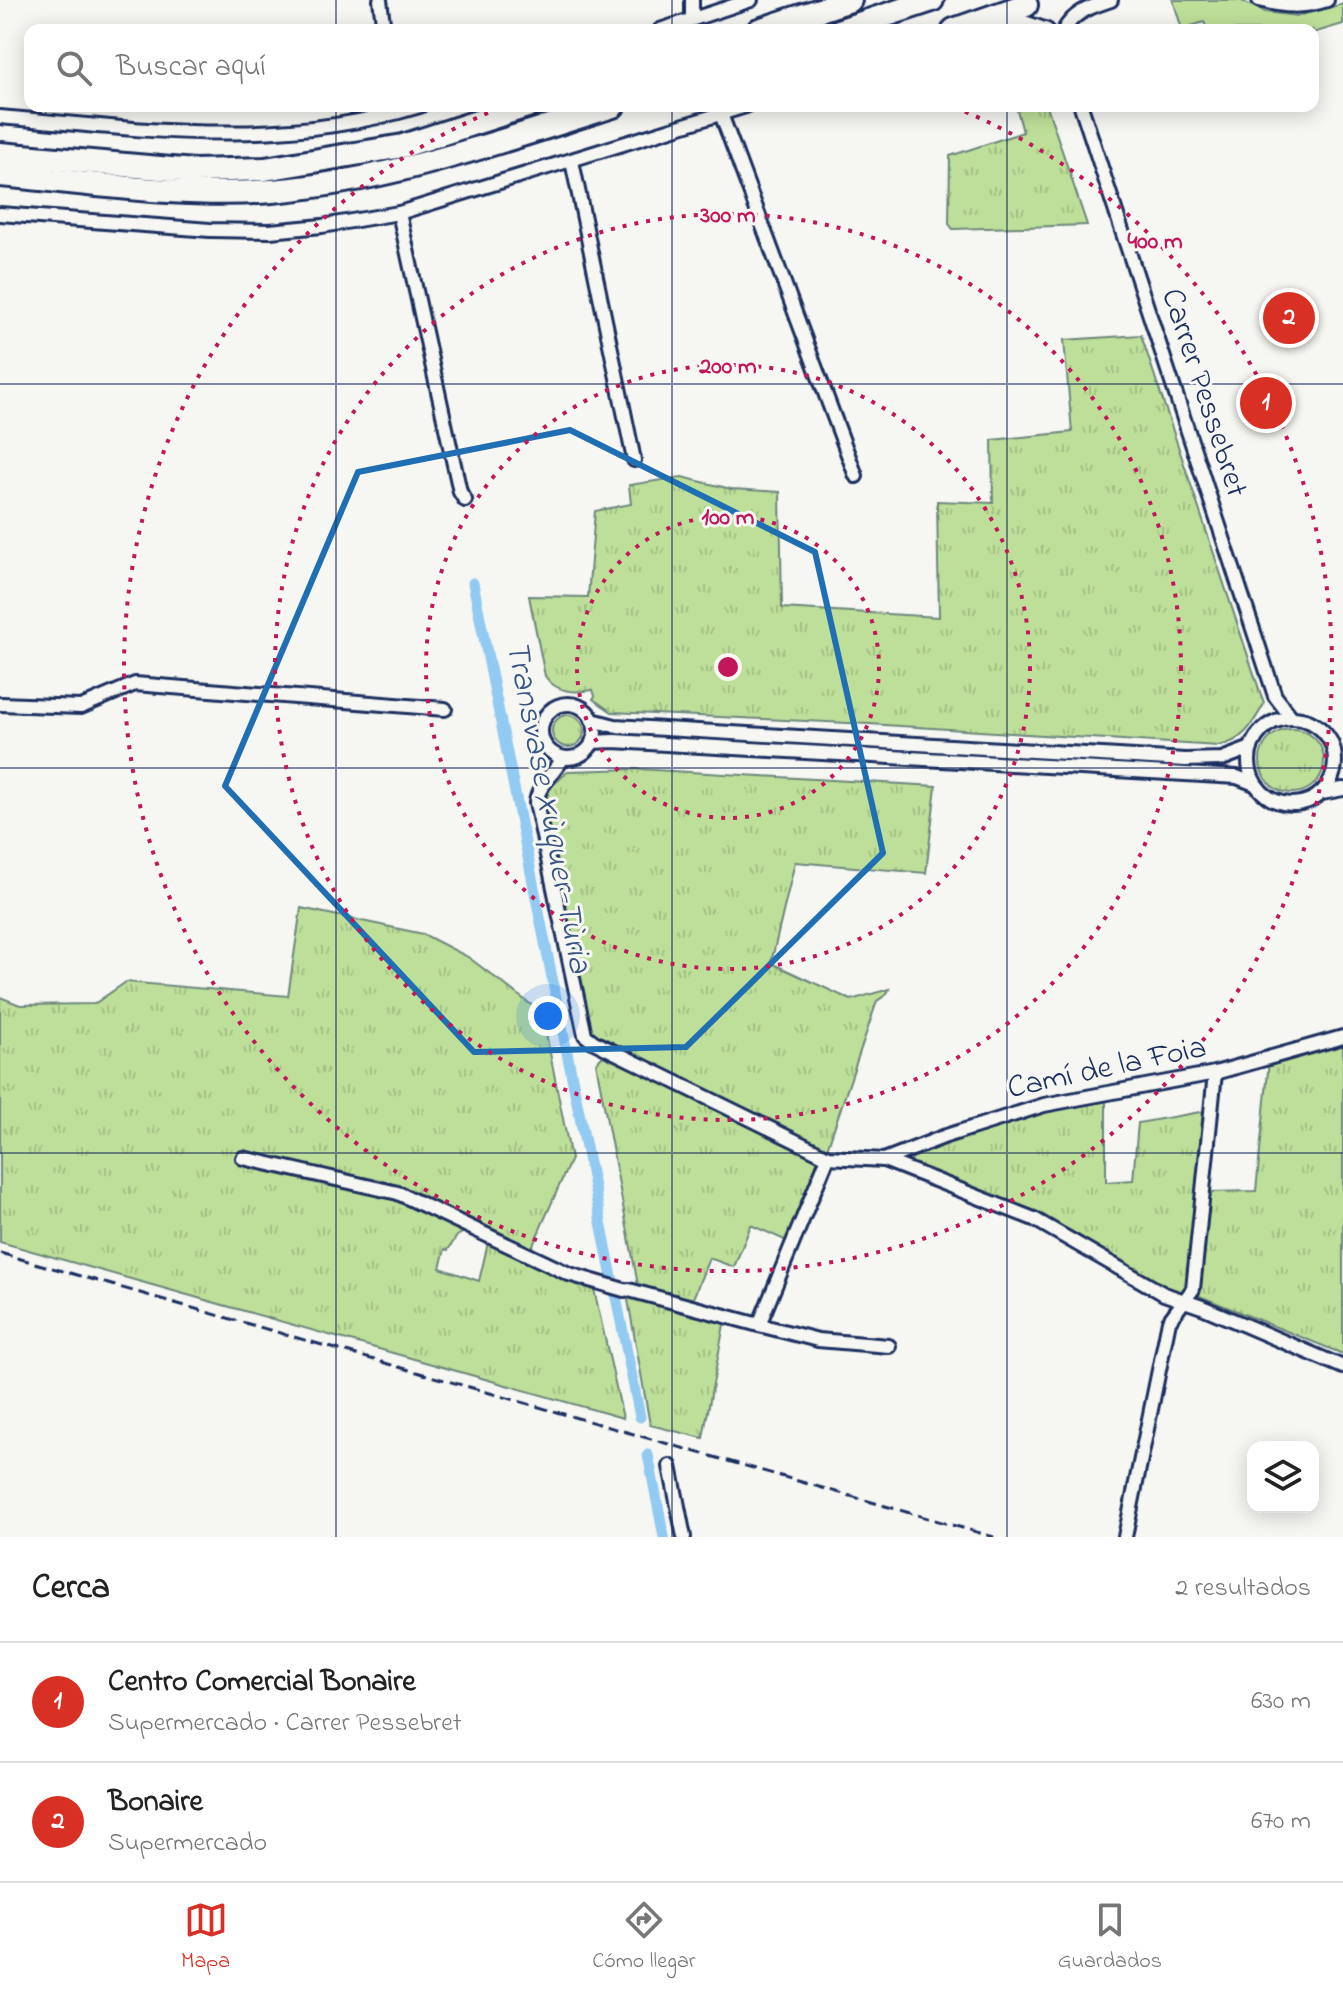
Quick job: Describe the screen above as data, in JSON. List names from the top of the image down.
{
  "streets": {
    "street": ["Carrer Pessebret", "Camí de la Foia"]
  },
  "water": ["Transvase Xùquer-Tùria"],
  "page": {
    "search": "Buscar aquí",
    "pins": ["2", "1"],
    "heading": ["Cerca", "2 resultados"],
    "list": [
      {
        "mark": "1",
        "name": "Centro Comercial Bonaire",
        "note": "Supermercado · Carrer Pessebret",
        "value": "630 m"
      },
      {
        "mark": "2",
        "name": "Bonaire",
        "note": "Supermercado",
        "value": "670 m"
      }
    ],
    "nav": ["Mapa", "Cómo llegar", "Guardados"]
  },
  "rings": [
    "300 m",
    "400 m",
    "200 m",
    "100 m"
  ]
}
